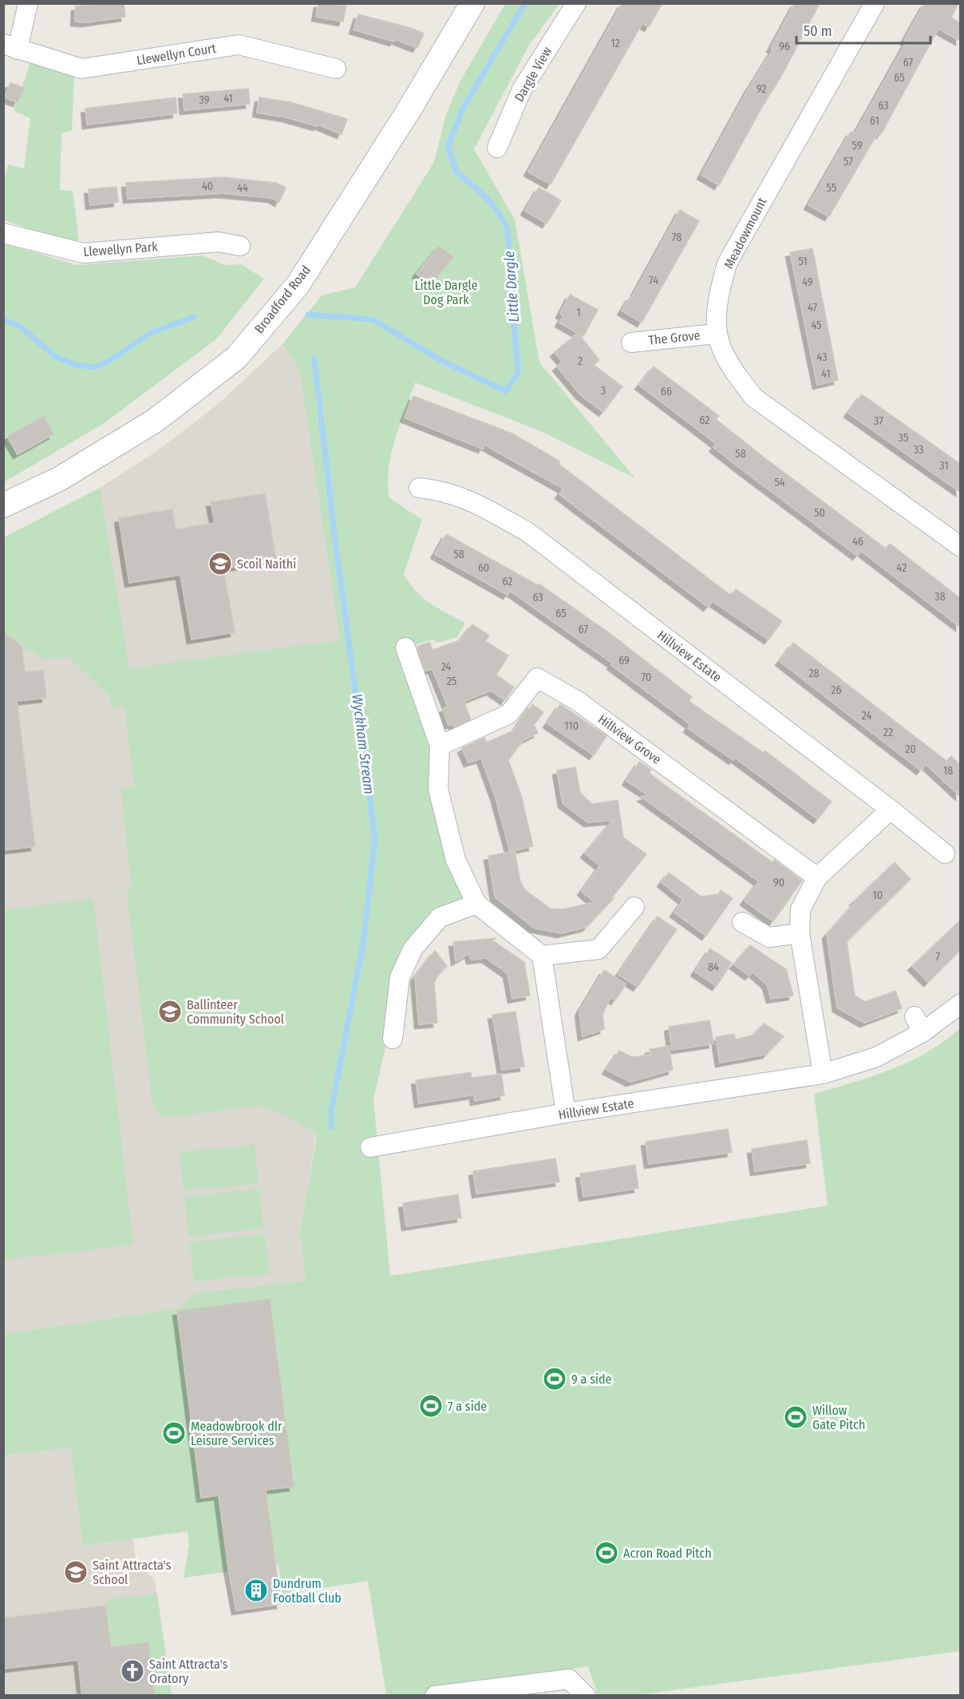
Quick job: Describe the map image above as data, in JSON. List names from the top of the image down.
{
  "streets": {
    "street": [
      "Llewellyn Court",
      "Dargle View",
      "Meadowmount",
      "Llewellyn Park",
      "Broadford Road",
      "The Grove",
      "Hillview Estate",
      "Hillview Grove"
    ]
  },
  "crossings": [
    ["Meadowmount", "The Grove"]
  ],
  "water": ["Little Dargle", "Wyckham Stream"],
  "parks": ["Little Dargle Dog Park"],
  "places": {
    "school or university": ["Scoil Naithí", "Ballinteer Community School", "Saint Attracta's School"],
    "sports": [
      "9 a side",
      "7 a side",
      "Willow Gate Pitch",
      "Meadowbrook dlr Leisure Services",
      "Acron Road Pitch"
    ],
    "building": ["Dundrum Football Club"],
    "church": ["Saint Attracta's Oratory"]
  },
  "house_numbers": [
    "12",
    "96",
    "67",
    "65",
    "92",
    "41",
    "39",
    "63",
    "61",
    "59",
    "57",
    "40",
    "44",
    "55",
    "78",
    "51",
    "74",
    "49",
    "47",
    "1",
    "45",
    "43",
    "2",
    "41",
    "3",
    "66",
    "62",
    "37",
    "35",
    "33",
    "58",
    "31",
    "54",
    "50",
    "46",
    "58",
    "60",
    "42",
    "62",
    "38",
    "63",
    "65",
    "67",
    "69",
    "24",
    "28",
    "70",
    "25",
    "26",
    "24",
    "110",
    "22",
    "20",
    "18",
    "90",
    "10",
    "7",
    "84"
  ],
  "scale_bar": "50 m"
}
